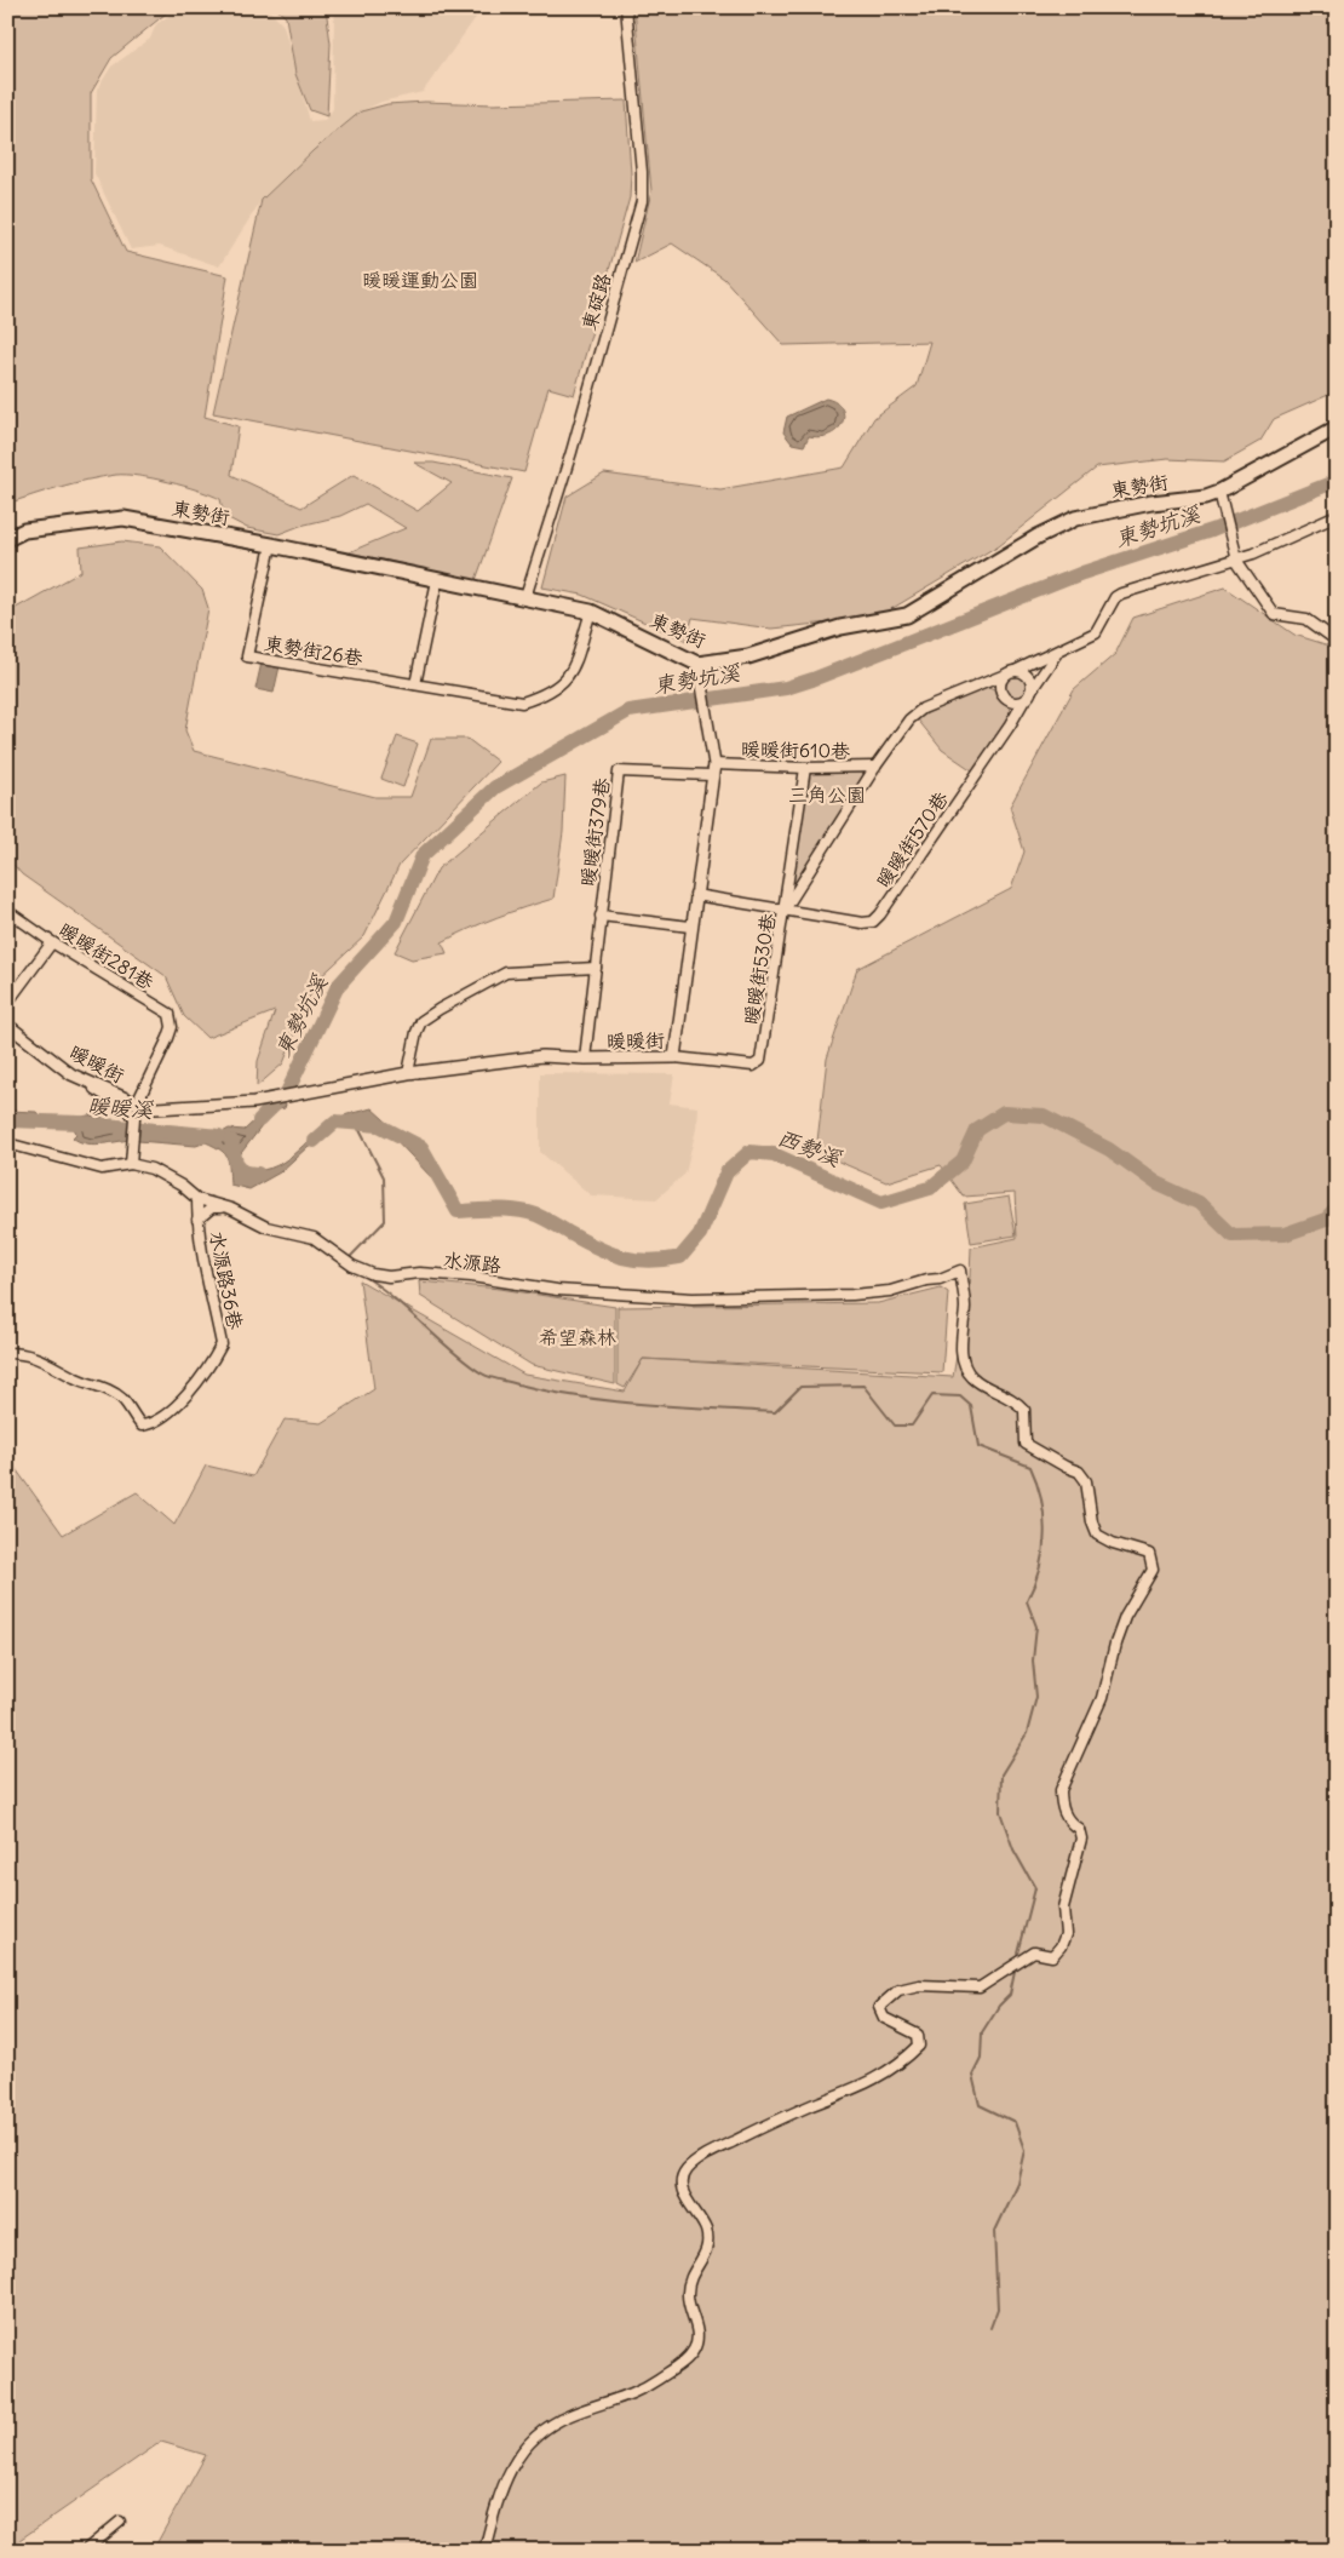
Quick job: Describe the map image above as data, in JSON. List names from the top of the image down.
{
  "streets": {
    "main road": ["東勢街"],
    "street": [
      "東碇路",
      "東勢街26巷",
      "暖暖街610巷",
      "暖暖街379巷",
      "暖暖街570巷",
      "暖暖街281巷",
      "暖暖街530巷",
      "暖暖街",
      "水源路",
      "水源路36巷"
    ]
  },
  "crossings": [
    ["東碇路", "東勢街"],
    ["東勢街", "東勢街26巷"],
    ["東勢街", "暖暖街"],
    ["暖暖街610巷", "暖暖街530巷"],
    ["暖暖街610巷", "暖暖街"],
    ["暖暖街379巷", "暖暖街"],
    ["暖暖街570巷", "暖暖街530巷"],
    ["暖暖街570巷", "暖暖街"],
    ["暖暖街281巷", "暖暖街"],
    ["暖暖街530巷", "暖暖街"],
    ["水源路", "水源路36巷"]
  ],
  "water": ["東勢坑溪", "暖暖溪", "西勢溪"],
  "parks": ["暖暖運動公園", "三角公園", "希望森林"]
}
